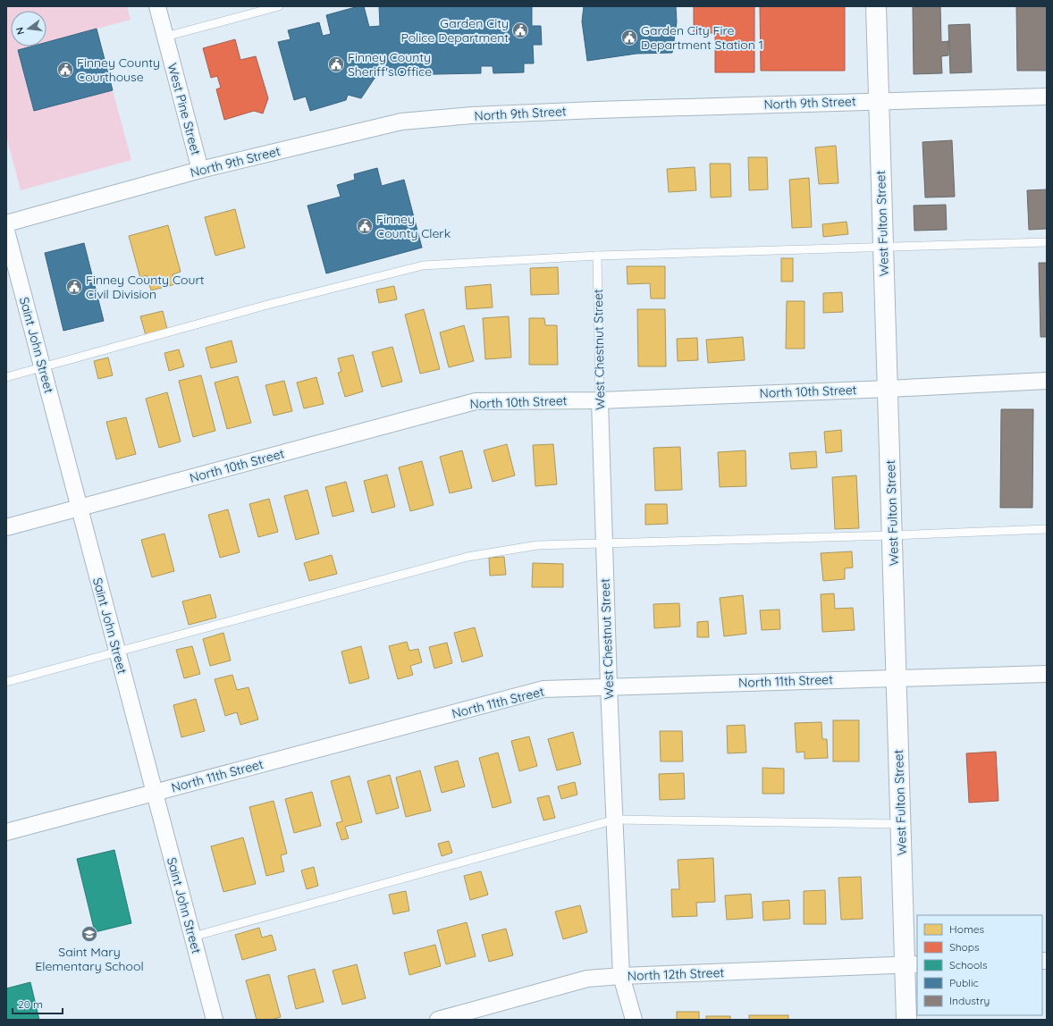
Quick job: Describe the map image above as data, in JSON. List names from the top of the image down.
{
  "streets": {
    "street": [
      "North 9th Street",
      "West Pine Street",
      "West Fulton Street",
      "Saint John Street",
      "West Chestnut Street",
      "North 10th Street",
      "North 11th Street",
      "North 12th Street"
    ]
  },
  "crossings": [
    ["North 9th Street", "West Pine Street"],
    ["North 9th Street", "West Fulton Street"],
    ["West Fulton Street", "North 10th Street"],
    ["West Fulton Street", "North 11th Street"],
    ["West Fulton Street", "North 12th Street"],
    ["Saint John Street", "North 10th Street"],
    ["Saint John Street", "North 11th Street"],
    ["West Chestnut Street", "North 10th Street"],
    ["West Chestnut Street", "North 11th Street"],
    ["West Chestnut Street", "North 12th Street"]
  ],
  "places": {
    "public building": [
      "Garden City Police Department",
      "Garden City Fire Department Station 1",
      "Finney County Sheriff's Office",
      "Finney County Courthouse",
      "Finney County Clerk",
      "Finney County Court Civil Division"
    ],
    "school or university": ["Saint Mary Elementary School"]
  },
  "legend": [
    "Homes",
    "Shops",
    "Schools",
    "Public",
    "Industry"
  ],
  "scale_bar": "20 m",
  "north": "left"
}
